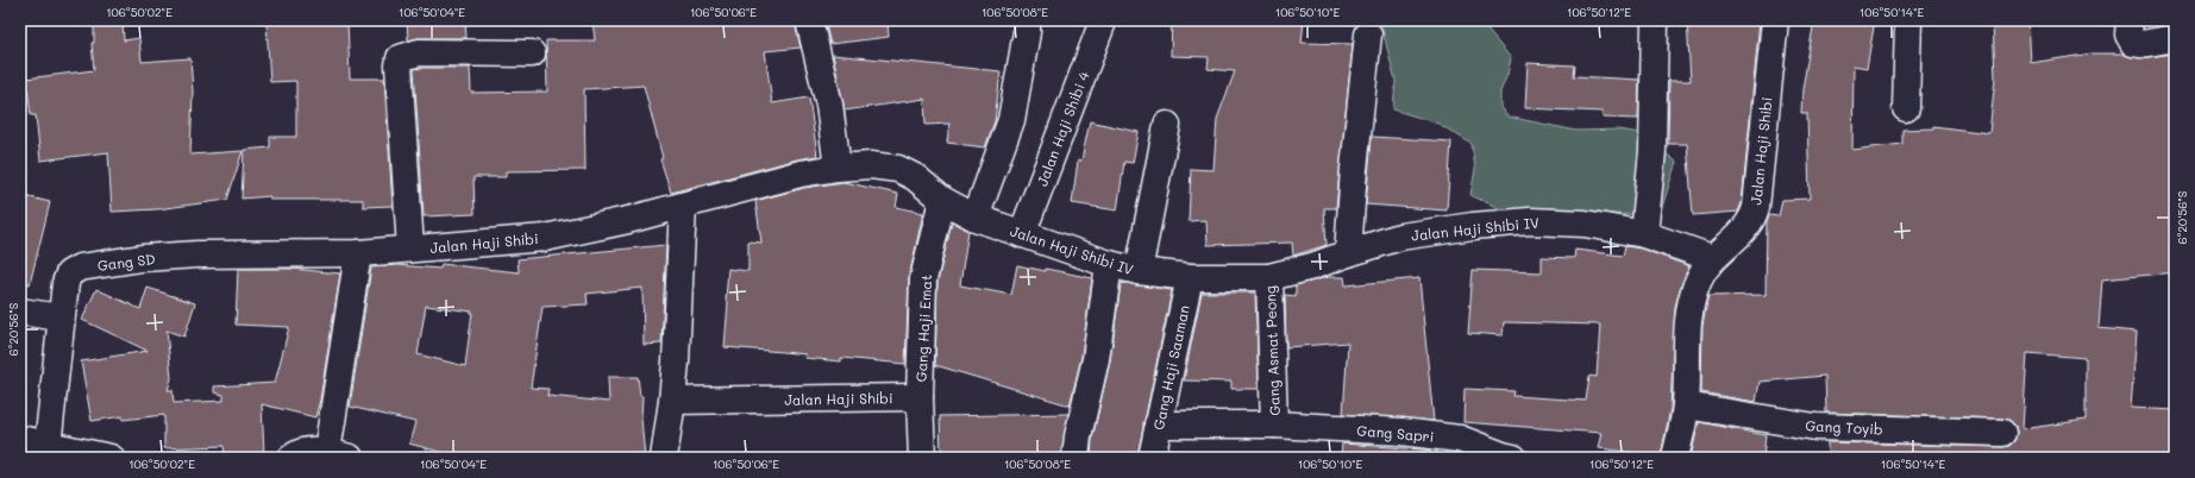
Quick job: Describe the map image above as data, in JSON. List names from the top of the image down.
{
  "streets": {
    "street": [
      "Jalan Haji Shibi 4",
      "Jalan Haji Shibi",
      "Jalan Haji Shibi IV",
      "Gang SD",
      "Gang Haji Emat",
      "Gang Asmat Peong",
      "Gang Haji Saaman",
      "Gang Toyib",
      "Gang Sapri"
    ]
  },
  "crossings": [
    ["Jalan Haji Shibi 4", "Jalan Haji Shibi IV"],
    ["Jalan Haji Shibi", "Jalan Haji Shibi IV"],
    ["Jalan Haji Shibi", "Gang SD"],
    ["Jalan Haji Shibi", "Gang Haji Emat"],
    ["Jalan Haji Shibi", "Gang Toyib"],
    ["Jalan Haji Shibi IV", "Gang Haji Emat"],
    ["Jalan Haji Shibi IV", "Gang Asmat Peong"],
    ["Jalan Haji Shibi IV", "Gang Haji Saaman"],
    ["Gang Asmat Peong", "Gang Sapri"],
    ["Gang Haji Saaman", "Gang Sapri"]
  ],
  "coordinates": [
    "106°50'02\"E",
    "106°50'04\"E",
    "106°50'06\"E",
    "106°50'08\"E",
    "106°50'10\"E",
    "106°50'12\"E",
    "106°50'14\"E",
    "6°20'56\"S"
  ]
}
